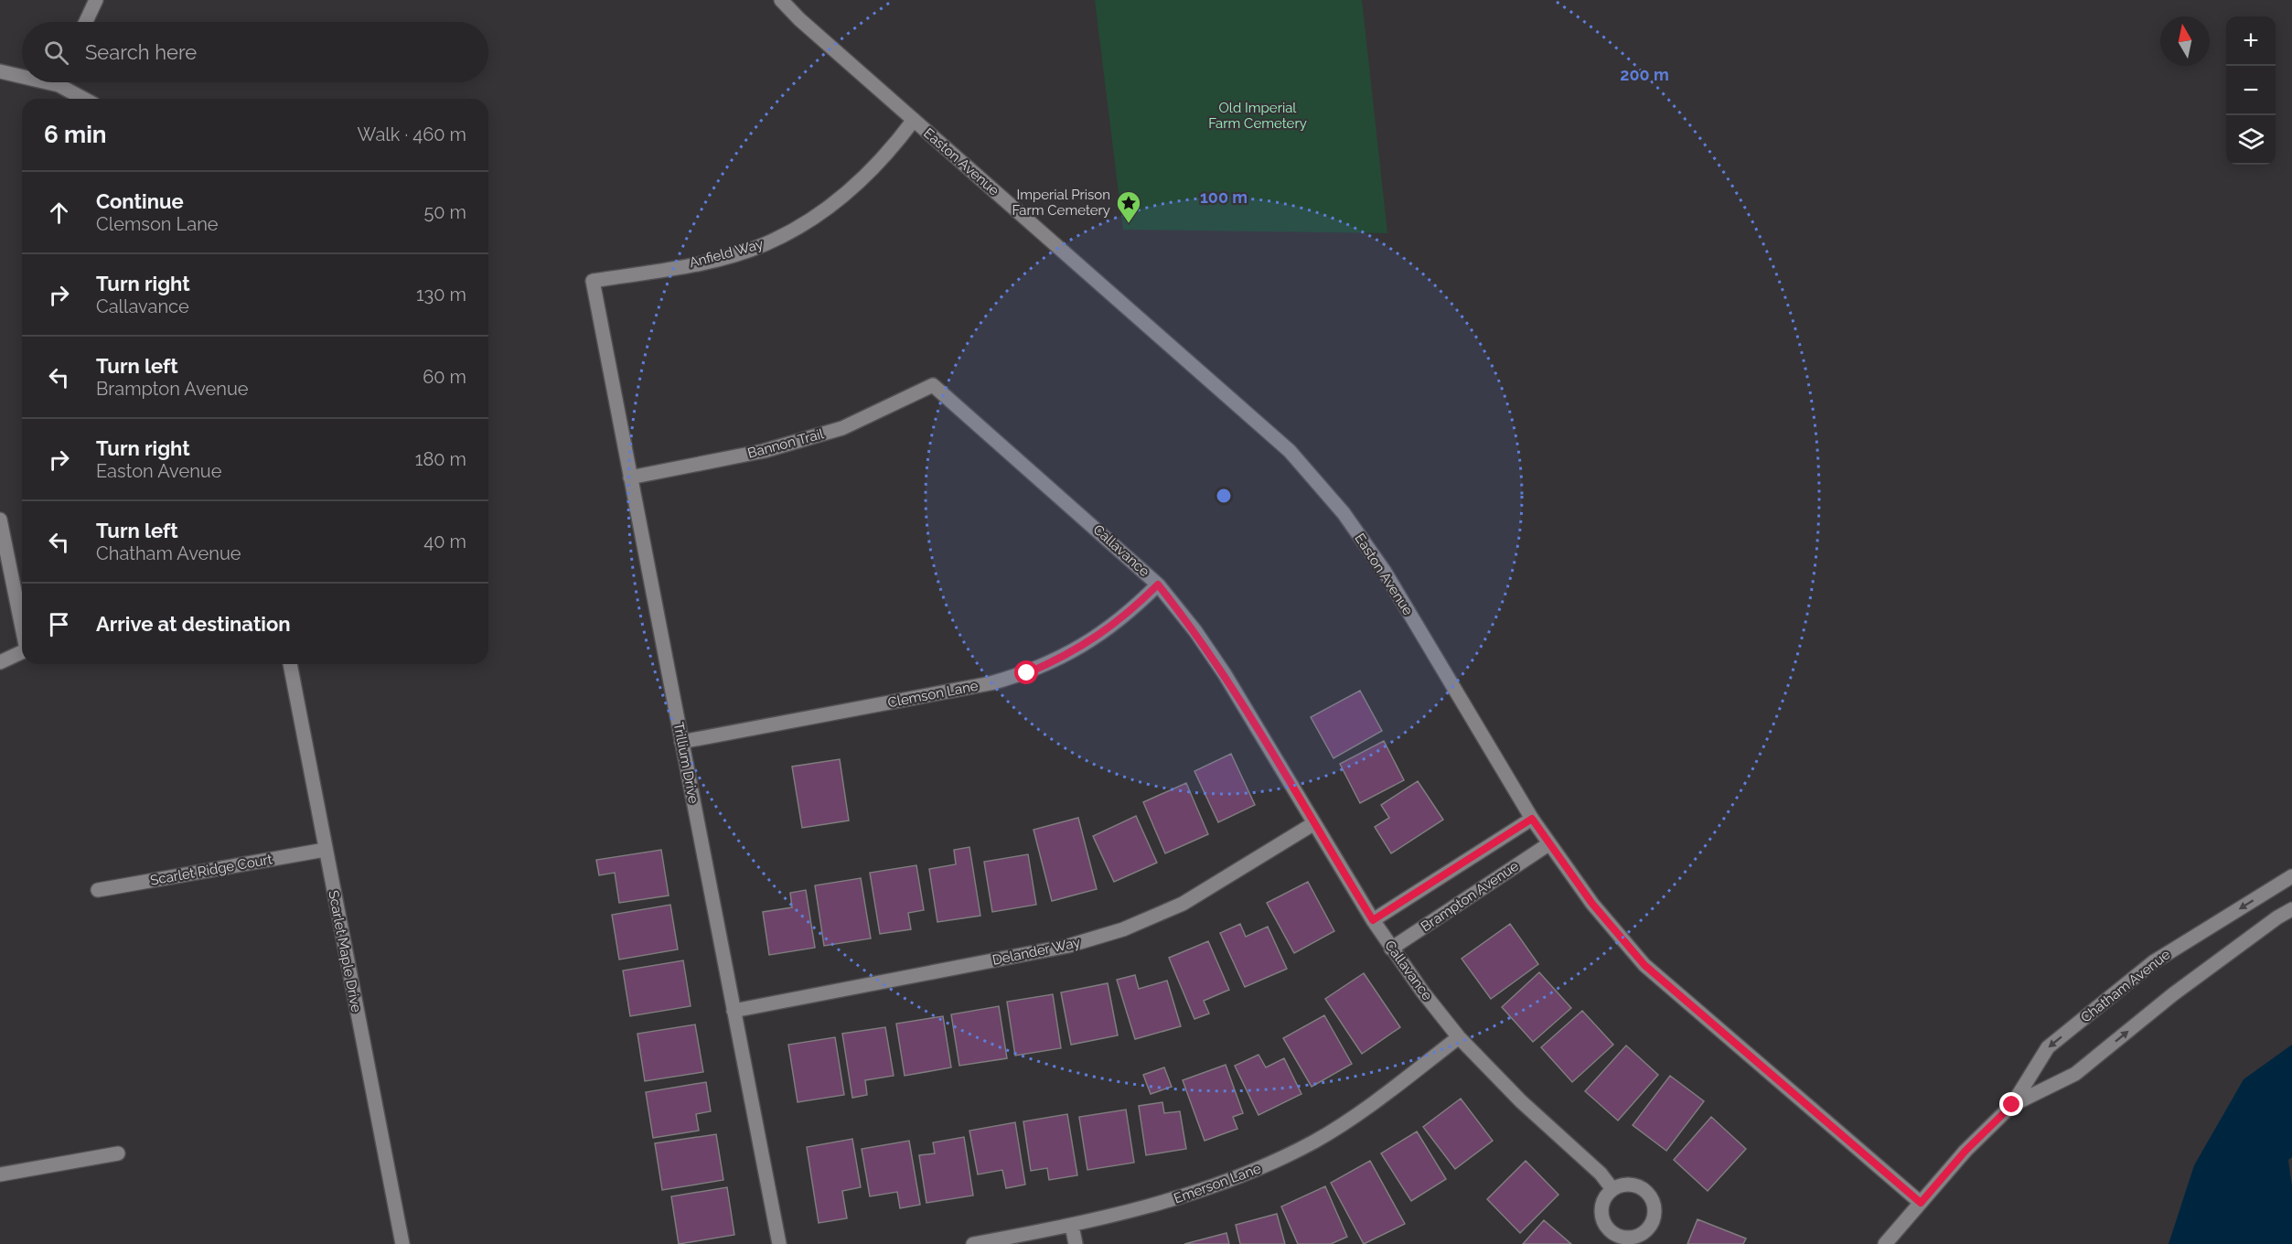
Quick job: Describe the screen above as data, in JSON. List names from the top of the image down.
{
  "streets": {
    "street": [
      "Easton Avenue",
      "Anfield Way",
      "Bannon Trail",
      "Callavance",
      "Clemson Lane",
      "Trillium Drive",
      "Scarlet Ridge Court",
      "Brampton Avenue",
      "Scarlet Maple Drive",
      "Delander Way",
      "Chatham Avenue",
      "Emerson Lane"
    ]
  },
  "crossings": [
    ["Easton Avenue", "Anfield Way"],
    ["Easton Avenue", "Brampton Avenue"],
    ["Easton Avenue", "Chatham Avenue"],
    ["Anfield Way", "Trillium Drive"],
    ["Bannon Trail", "Callavance"],
    ["Bannon Trail", "Trillium Drive"],
    ["Callavance", "Clemson Lane"],
    ["Callavance", "Brampton Avenue"],
    ["Callavance", "Delander Way"],
    ["Callavance", "Emerson Lane"],
    ["Clemson Lane", "Trillium Drive"],
    ["Trillium Drive", "Delander Way"],
    ["Scarlet Ridge Court", "Scarlet Maple Drive"]
  ],
  "parks": ["Old Imperial Farm Cemetery"],
  "places": {
    "place": ["Imperial Prison Farm Cemetery"]
  },
  "north": "top",
  "page": {
    "map_buttons": ["+", "−"],
    "search": "Search here",
    "heading": ["6 min", "Walk · 460 m"],
    "list": [
      ["Continue", "Clemson Lane", "50 m"],
      ["Turn right", "Callavance", "130 m"],
      ["Turn left", "Brampton Avenue", "60 m"],
      ["Turn right", "Easton Avenue", "180 m"],
      ["Turn left", "Chatham Avenue", "40 m"],
      "Arrive at destination"
    ]
  },
  "rings": ["200 m", "100 m"]
}
